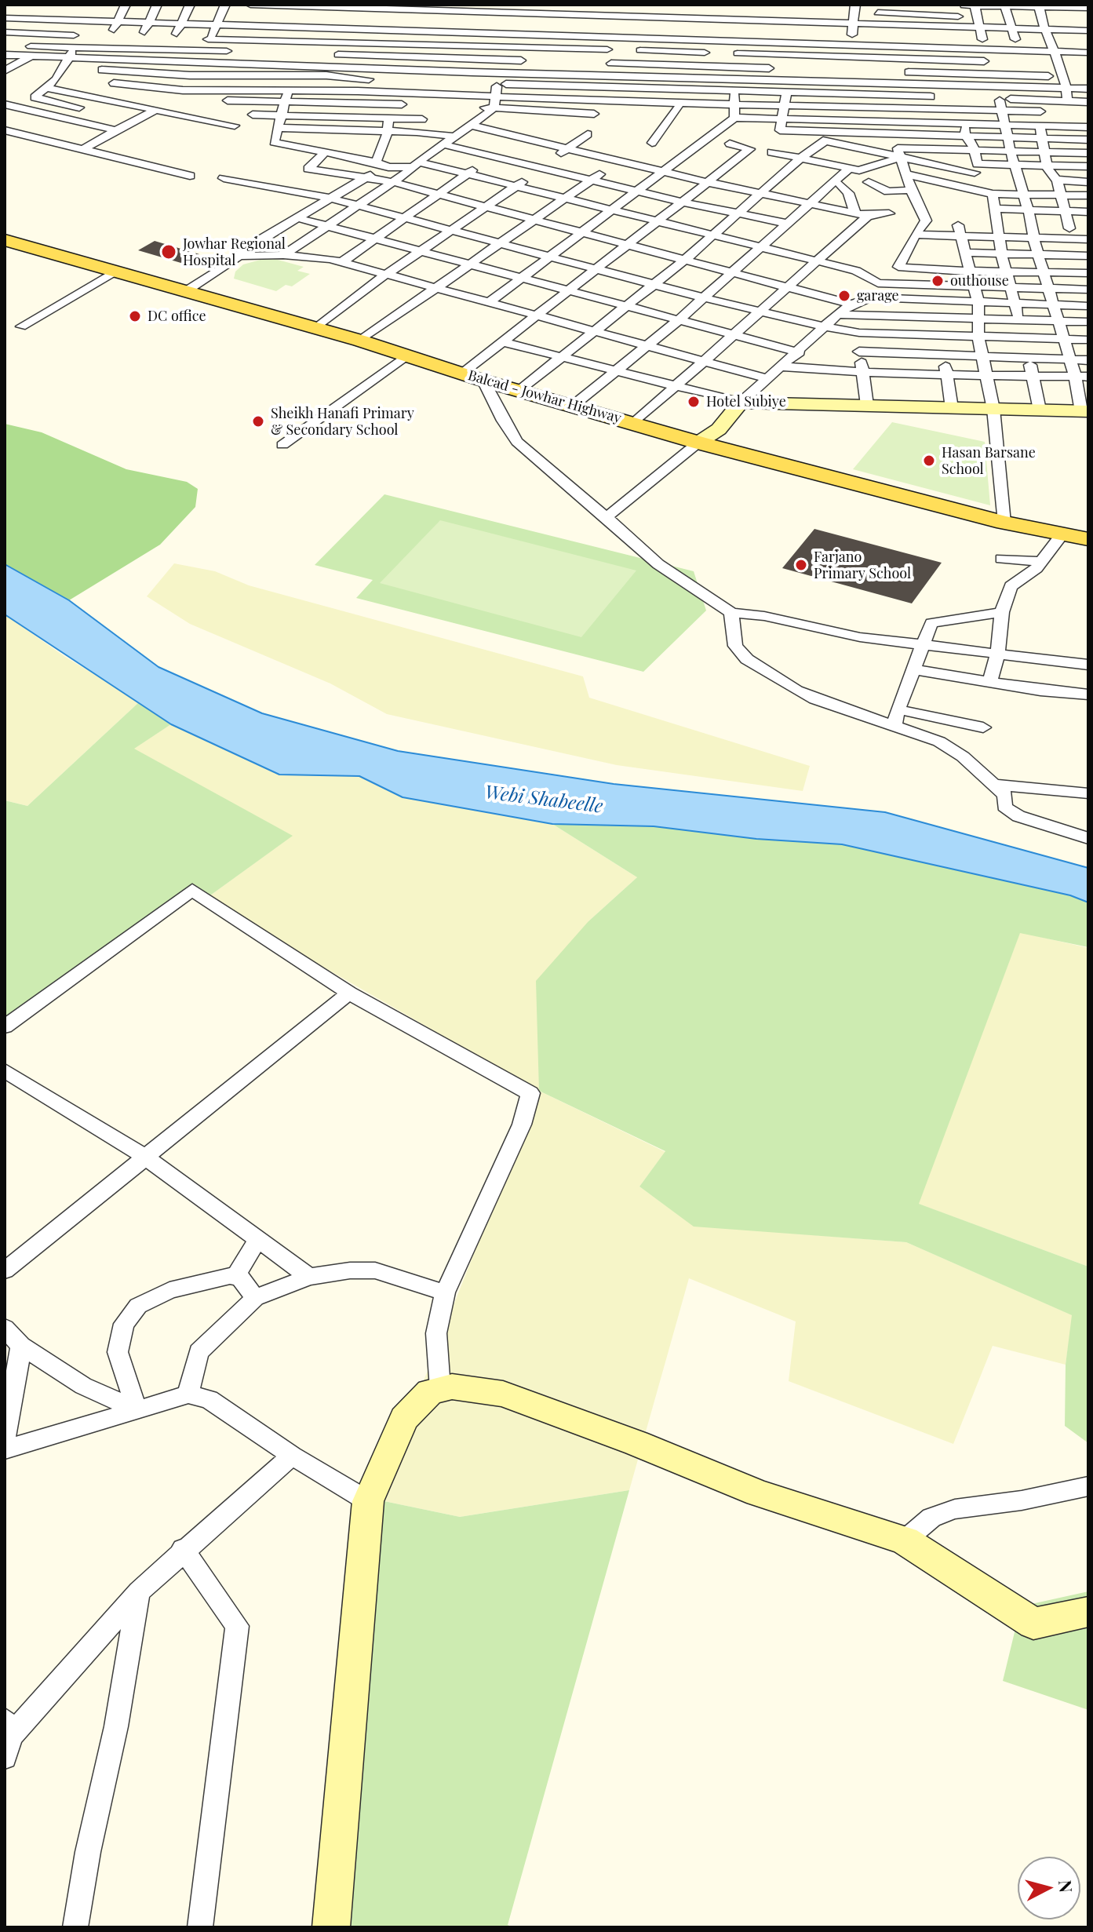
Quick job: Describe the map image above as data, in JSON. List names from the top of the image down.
{
  "streets": {
    "main road": ["Balcad - Jowhar Highway"]
  },
  "water": ["Webi Shabeelle"],
  "places": [
    "Jowhar Regional Hospital",
    "outhouse",
    "garage",
    "DC office",
    "Hotel Subiye",
    "Sheikh Hanafi Primary & Secondary School",
    "Hasan Barsane School",
    "Farjano Primary School"
  ],
  "north": "right"
}
